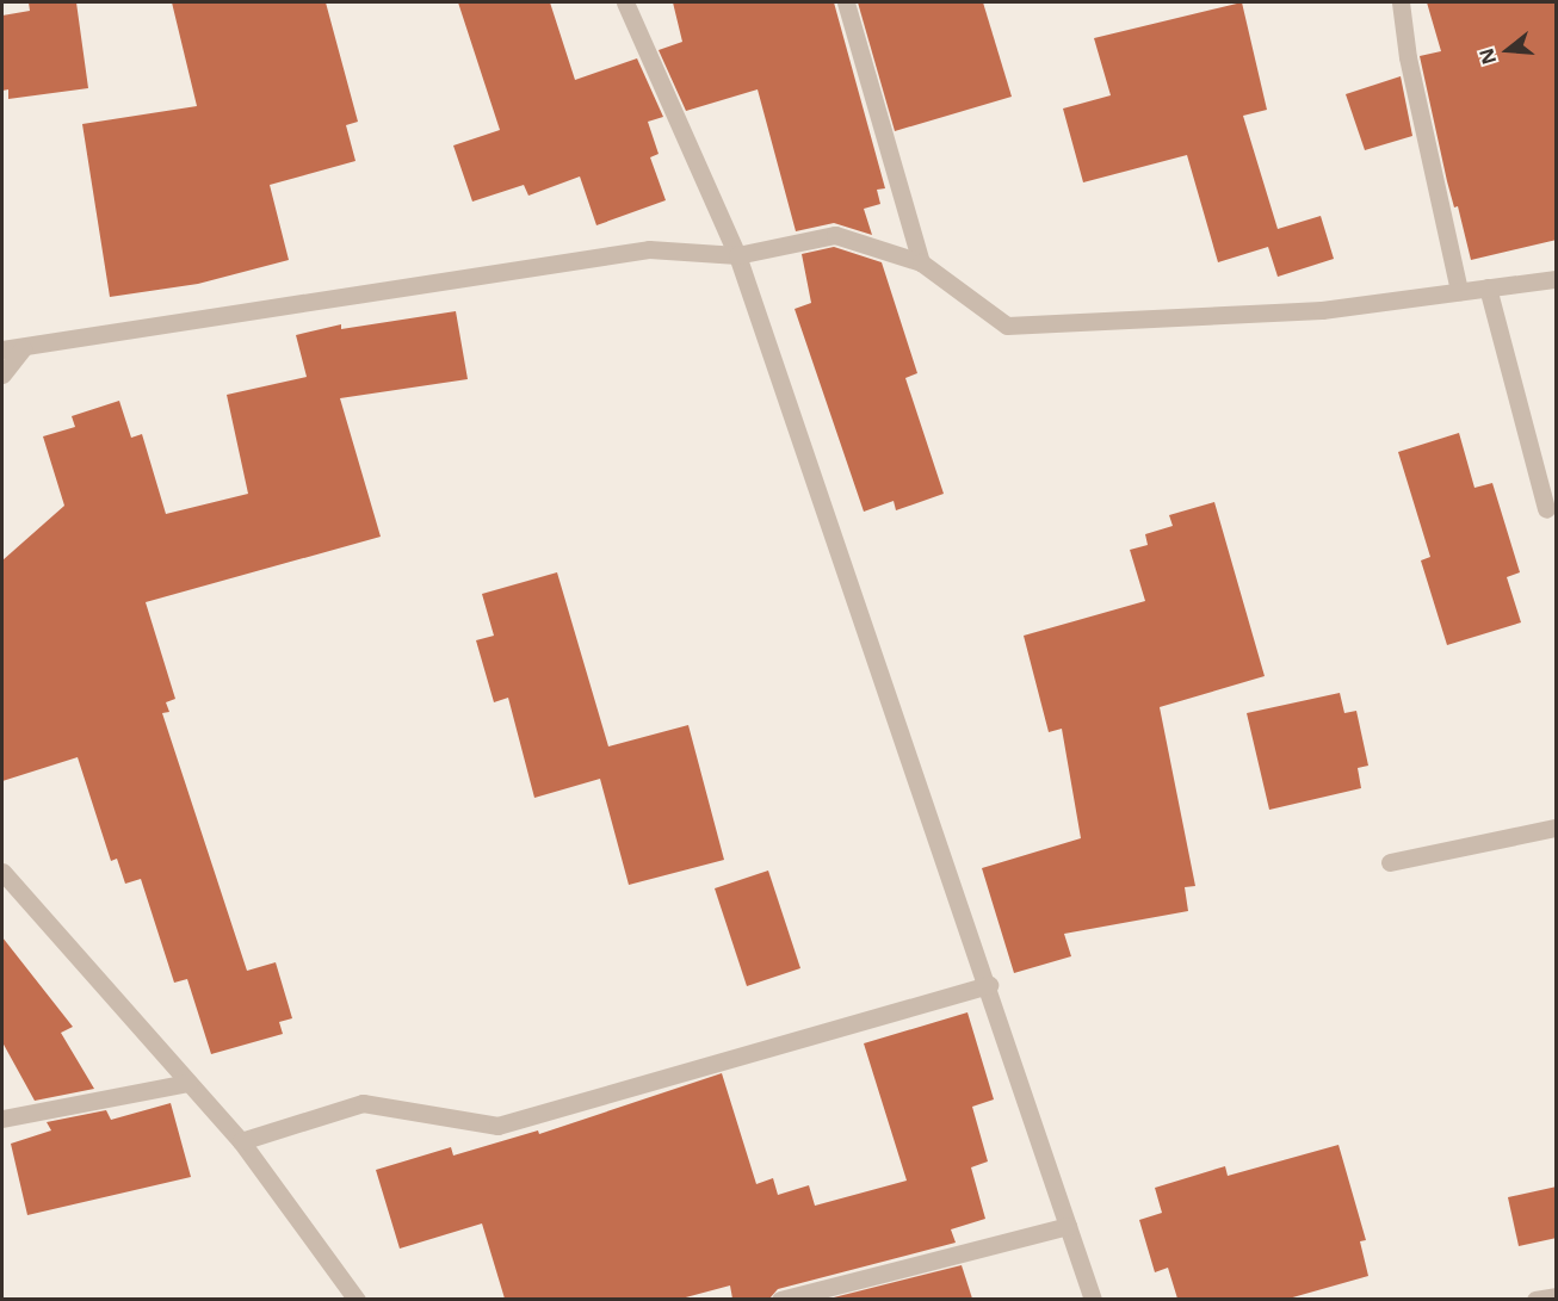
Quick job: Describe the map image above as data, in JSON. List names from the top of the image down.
{
  "north": "left"
}
